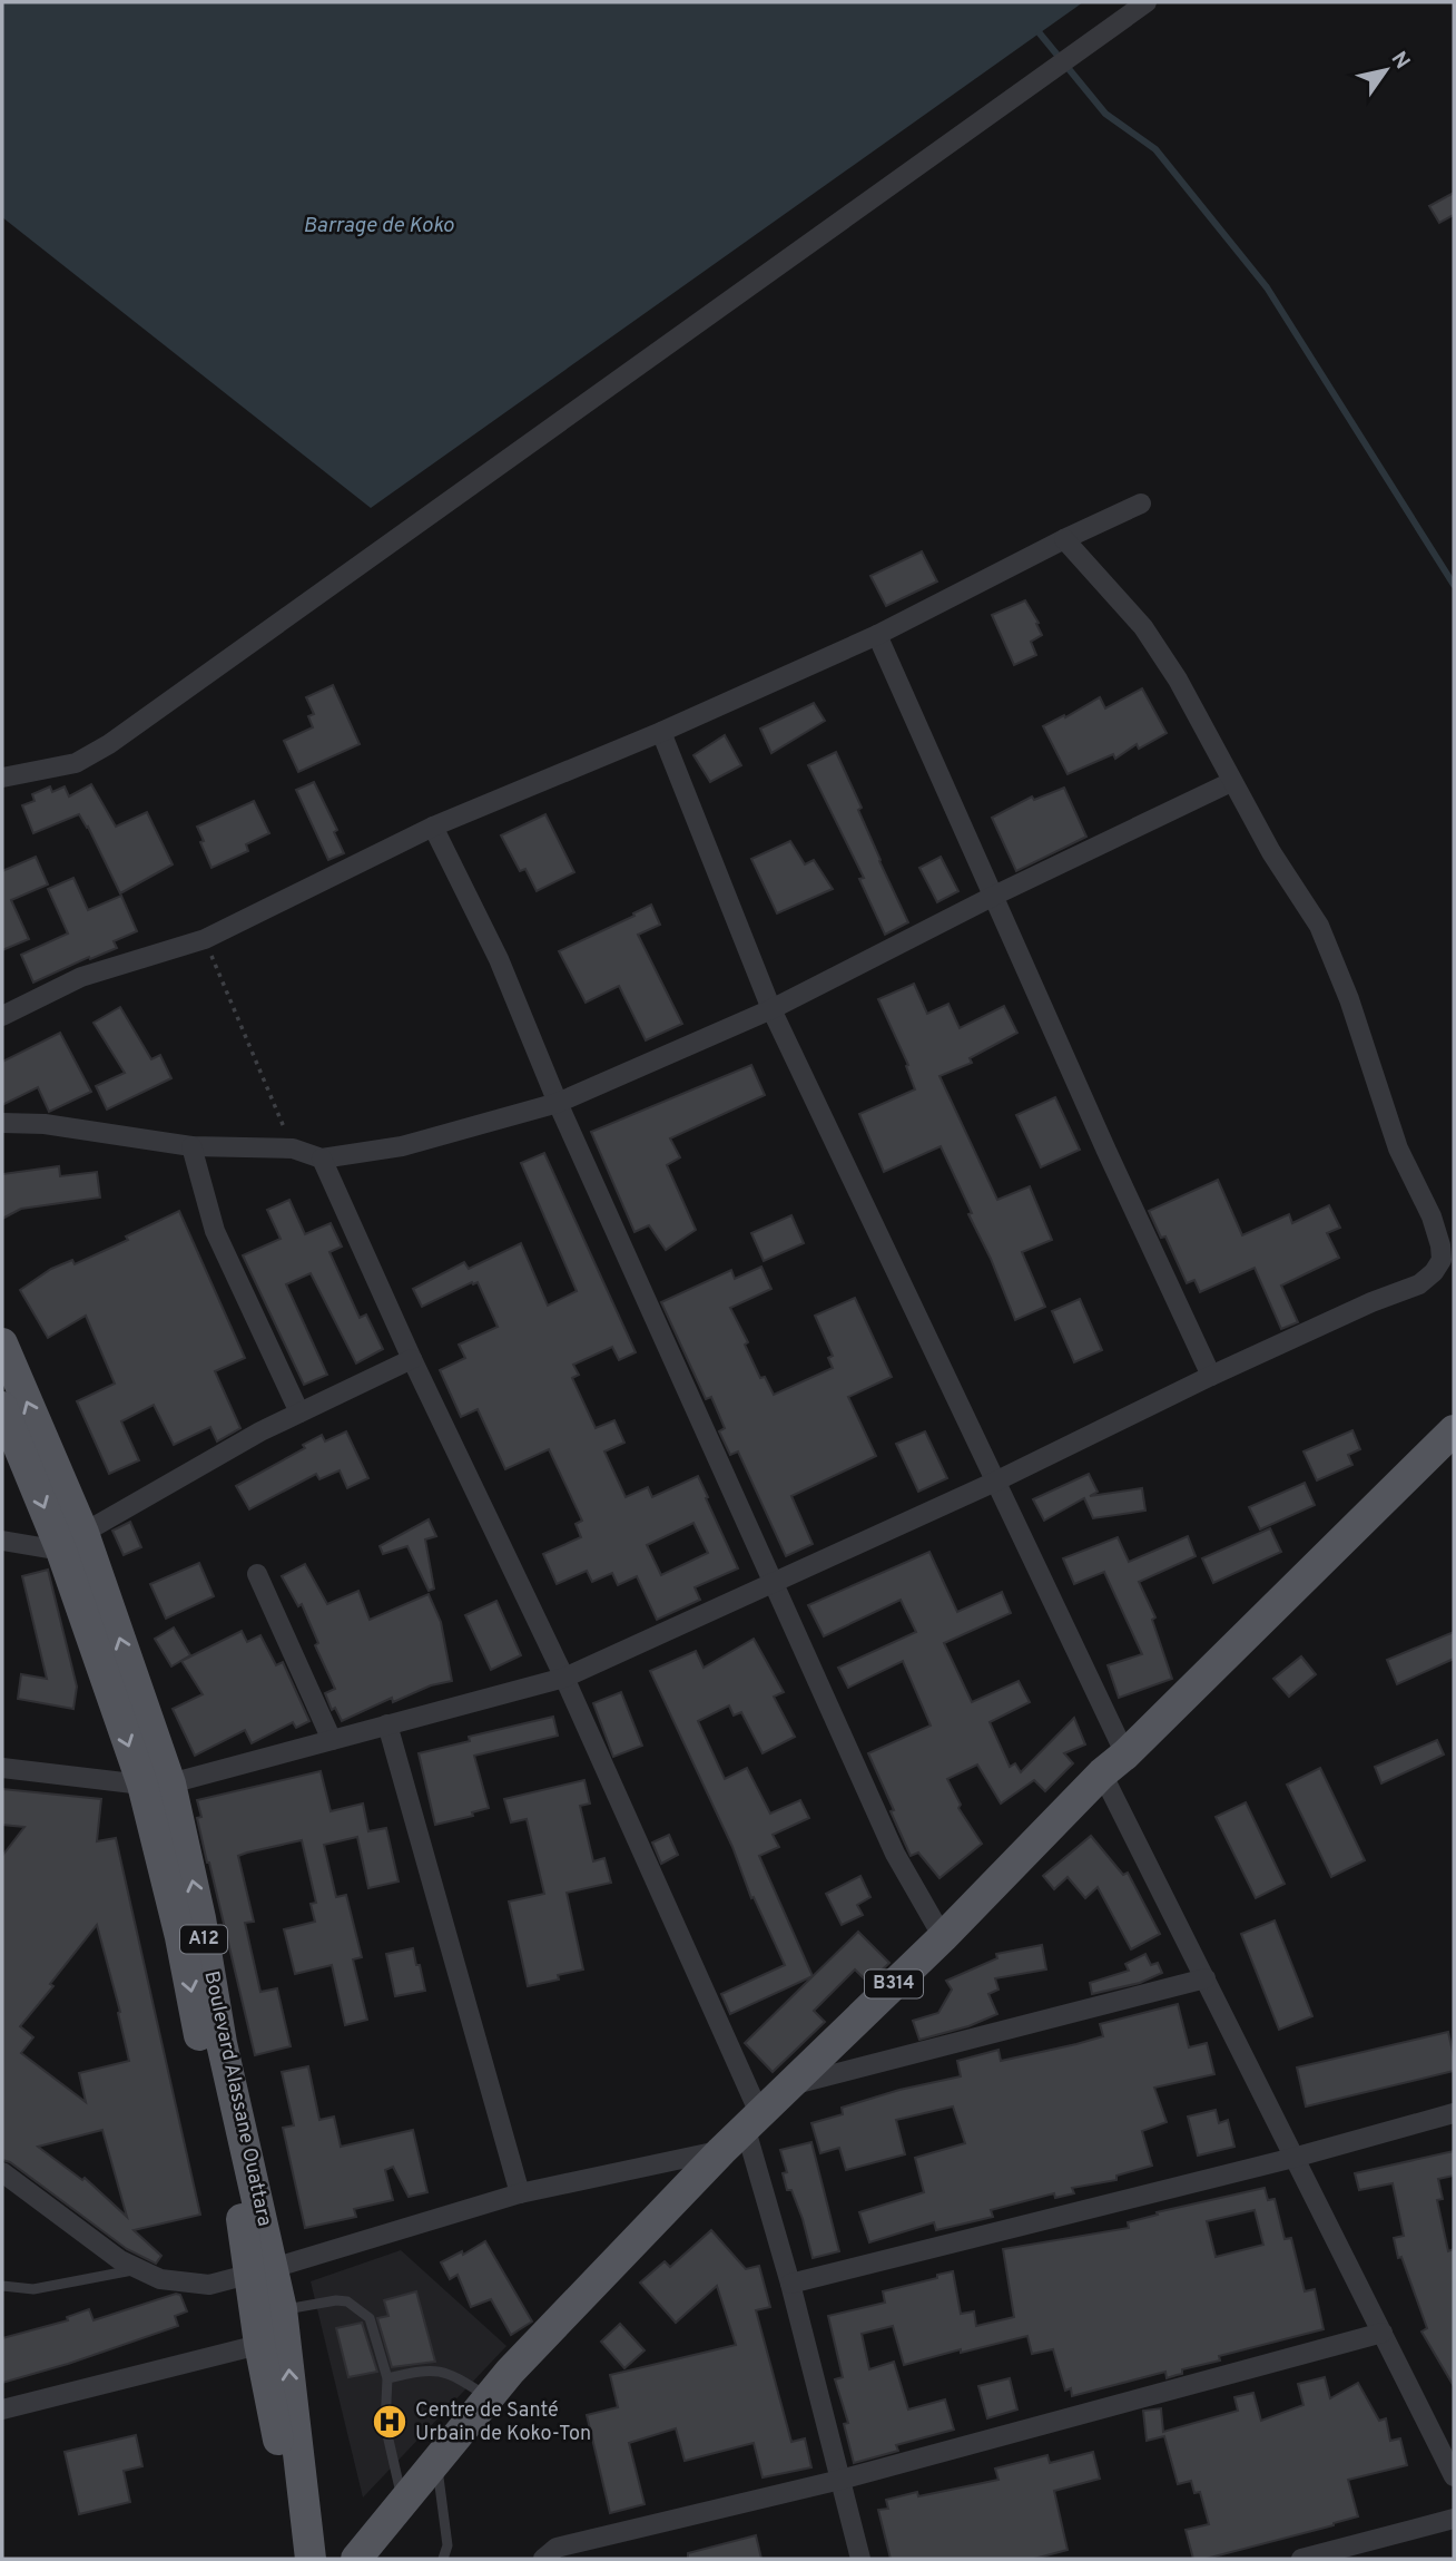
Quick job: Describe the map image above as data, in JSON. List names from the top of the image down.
{
  "streets": {
    "main road": ["A12", "B314", "Boulevard Alassane Ouattara"]
  },
  "water": ["Barrage de Koko"],
  "places": {
    "hospital": ["Centre de Santé Urbain de Koko-Ton"]
  },
  "north": "top right"
}
